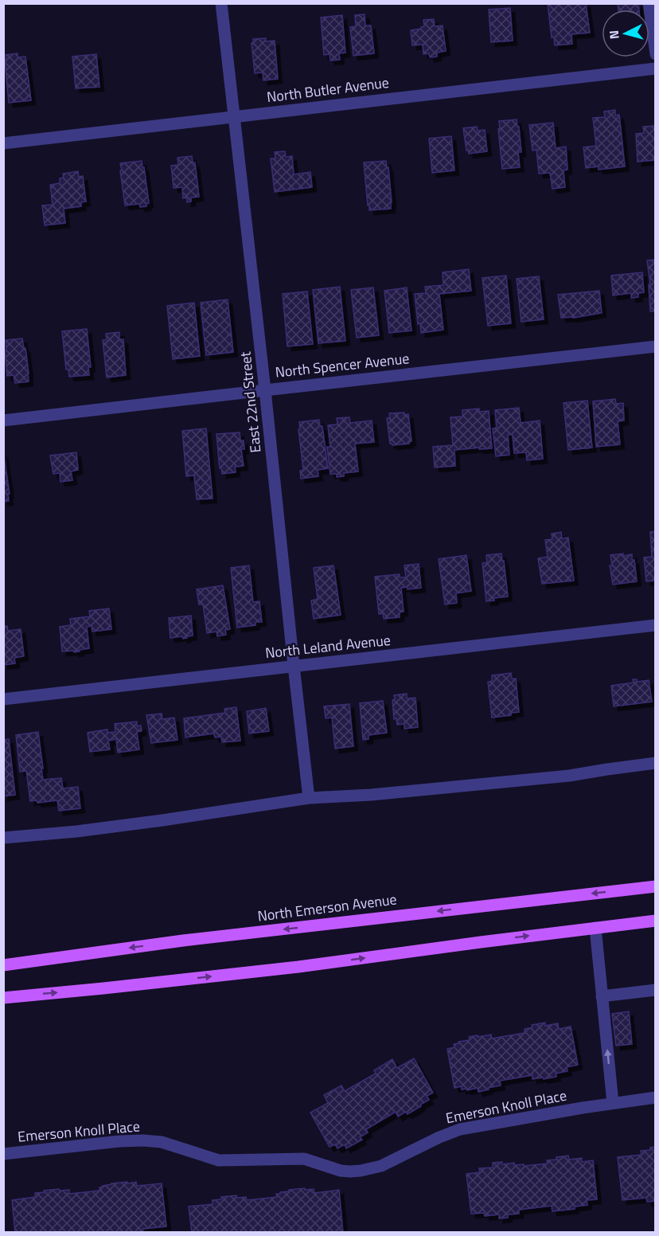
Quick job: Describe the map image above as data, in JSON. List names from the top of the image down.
{
  "streets": {
    "main road": ["North Emerson Avenue"],
    "street": [
      "North Butler Avenue",
      "North Spencer Avenue",
      "East 22nd Street",
      "North Leland Avenue",
      "Emerson Knoll Place"
    ]
  },
  "crossings": [
    ["North Butler Avenue", "East 22nd Street"],
    ["North Spencer Avenue", "East 22nd Street"],
    ["East 22nd Street", "North Leland Avenue"]
  ],
  "north": "left"
}
